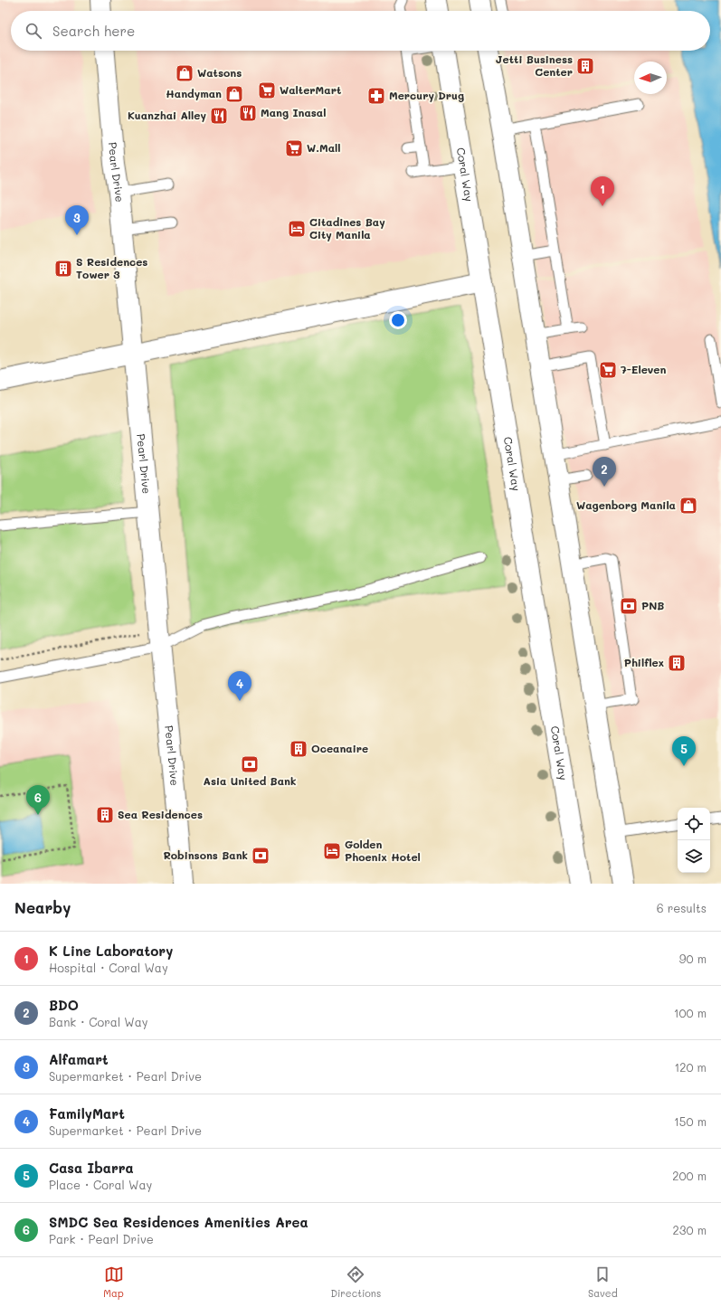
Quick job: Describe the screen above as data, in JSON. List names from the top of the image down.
{
  "streets": {
    "street": ["Pearl Drive", "Coral Way"]
  },
  "places": {
    "building": [
      "Jetti Business Center",
      "S Residences Tower 3",
      "Philflex",
      "Oceanaire",
      "Sea Residences"
    ],
    "shop": ["Watsons", "Handyman", "Wagenborg Manila"],
    "supermarket": ["WalterMart", "W.Mall", "7-Eleven"],
    "pharmacy": ["Mercury Drug"],
    "restaurant": ["Mang Inasal", "Kuanzhai Alley"],
    "hotel": ["Citadines Bay City Manila", "Golden Phoenix Hotel"],
    "bank": ["PNB", "Asia United Bank", "Robinsons Bank"]
  },
  "north": "left",
  "page": {
    "search": "Search here",
    "pins": [
      "1",
      "3",
      "2",
      "4",
      "5",
      "6"
    ],
    "heading": ["Nearby", "6 results"],
    "list": [
      {
        "mark": "1",
        "name": "K Line Laboratory",
        "note": "Hospital · Coral Way",
        "value": "90 m"
      },
      {
        "mark": "2",
        "name": "BDO",
        "note": "Bank · Coral Way",
        "value": "100 m"
      },
      {
        "mark": "3",
        "name": "Alfamart",
        "note": "Supermarket · Pearl Drive",
        "value": "120 m"
      },
      {
        "mark": "4",
        "name": "FamilyMart",
        "note": "Supermarket · Pearl Drive",
        "value": "150 m"
      },
      {
        "mark": "5",
        "name": "Casa Ibarra",
        "note": "Place · Coral Way",
        "value": "200 m"
      },
      {
        "mark": "6",
        "name": "SMDC Sea Residences Amenities Area",
        "note": "Park · Pearl Drive",
        "value": "230 m"
      }
    ],
    "nav": ["Map", "Directions", "Saved"]
  }
}
